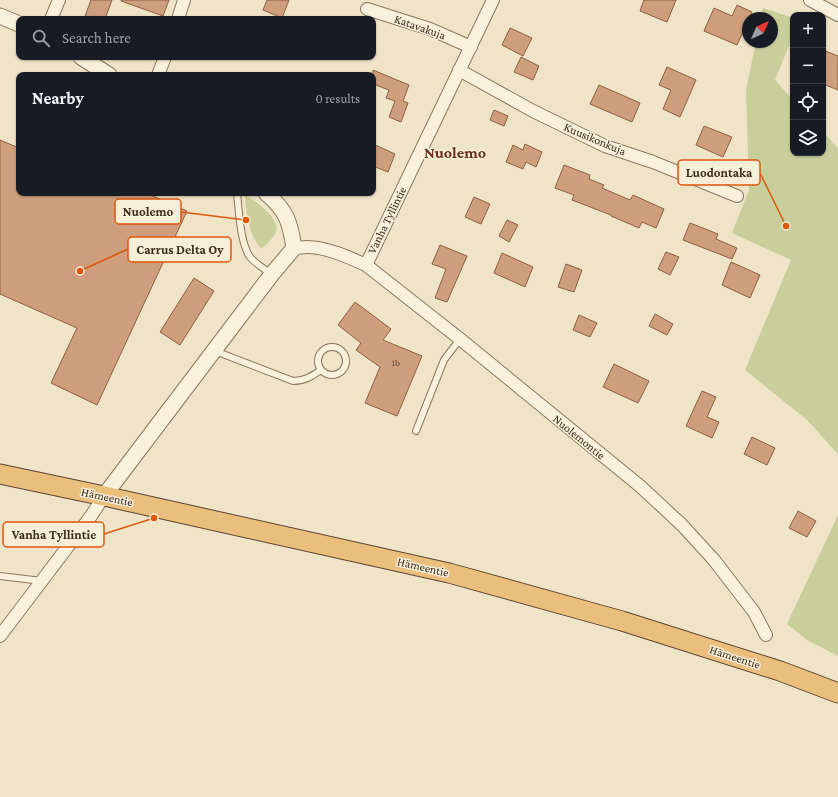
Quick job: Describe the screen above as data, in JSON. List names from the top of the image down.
{
  "streets": {
    "highway": ["Hämeentie"],
    "street": [
      "Katavakuja",
      "Kuusikonkuja",
      "Vanha Tyllintie",
      "Nuolemontie"
    ]
  },
  "crossings": [
    ["Katavakuja", "Vanha Tyllintie"],
    ["Kuusikonkuja", "Vanha Tyllintie"],
    ["Vanha Tyllintie", "Nuolemontie"]
  ],
  "districts": ["Nuolemo"],
  "places": [
    "Nuolemo",
    "Luodontaka",
    "Carrus Delta Oy",
    "Vanha Tyllintie"
  ],
  "house_numbers": ["1b"],
  "north": "top right",
  "page": {
    "map_buttons": ["+", "−"],
    "search": "Search here",
    "heading": ["Nearby", "0 results"]
  }
}
